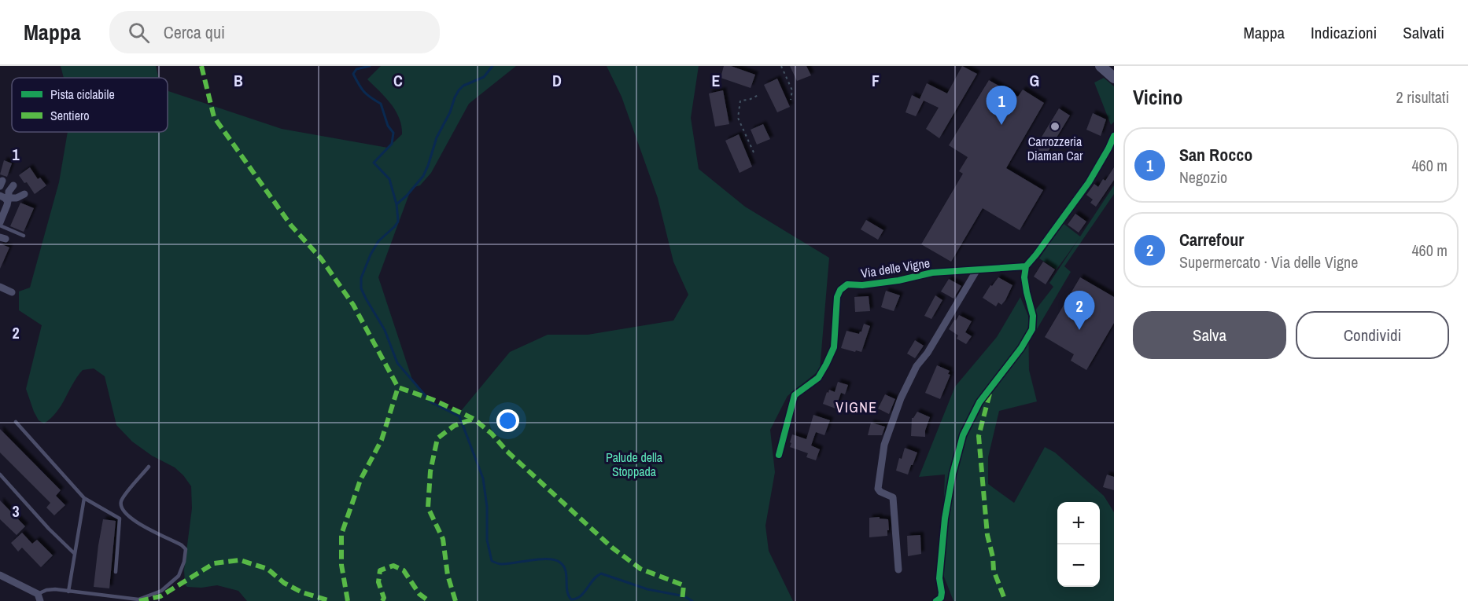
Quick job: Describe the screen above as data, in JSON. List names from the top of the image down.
{
  "streets": {
    "street": ["Via delle Vigne"]
  },
  "districts": ["VIGNE"],
  "parks": ["Palude della Stoppada"],
  "places": ["Carrozzeria Diaman Car"],
  "legend": ["Pista ciclabile", "Sentiero"],
  "page": {
    "header": "Mappa",
    "search": "Cerca qui",
    "nav": ["Mappa", "Indicazioni", "Salvati"],
    "heading": ["Vicino", "2 risultati"],
    "pins": ["1", "2"],
    "list": [
      {
        "mark": "1",
        "name": "San Rocco",
        "note": "Negozio",
        "value": "460 m"
      },
      {
        "mark": "2",
        "name": "Carrefour",
        "note": "Supermercato · Via delle Vigne",
        "value": "460 m"
      }
    ],
    "buttons": ["Salva", "Condividi"],
    "map_buttons": ["+", "−"]
  },
  "grid": {
    "columns": [
      "B",
      "C",
      "D",
      "E",
      "F",
      "G"
    ],
    "rows": ["1", "2", "3"]
  }
}
